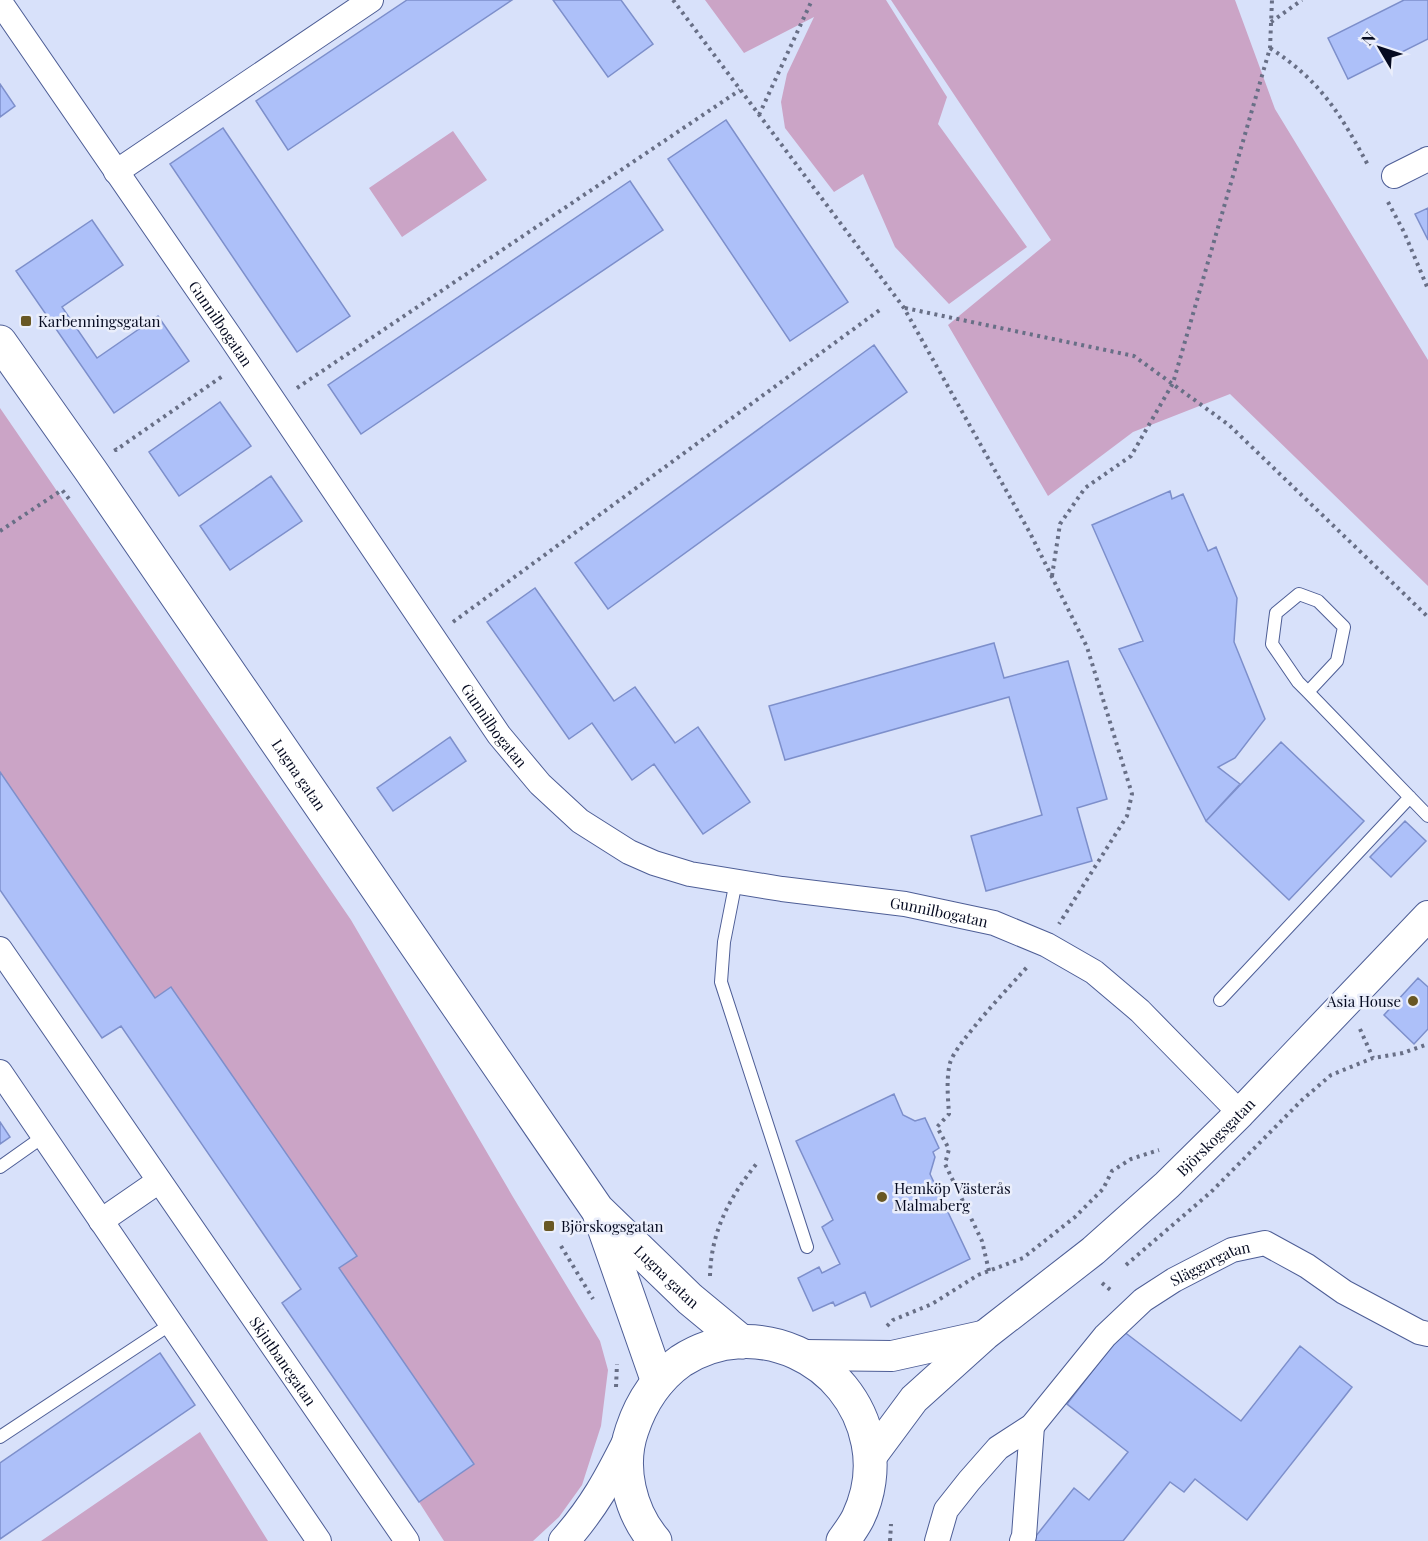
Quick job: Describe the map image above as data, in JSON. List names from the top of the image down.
{
  "streets": {
    "main road": ["Lugna gatan"],
    "street": [
      "Gunnilbogatan",
      "Björskogsgatan",
      "Släggargatan",
      "Skjutbanegatan"
    ]
  },
  "crossings": [
    ["Gunnilbogatan", "Björskogsgatan"]
  ],
  "places": {
    "transit": ["Karbenningsgatan", "Björskogsgatan"],
    "other": ["Asia House", "Hemköp Västerås Malmaberg"]
  },
  "north": "top left"
}
